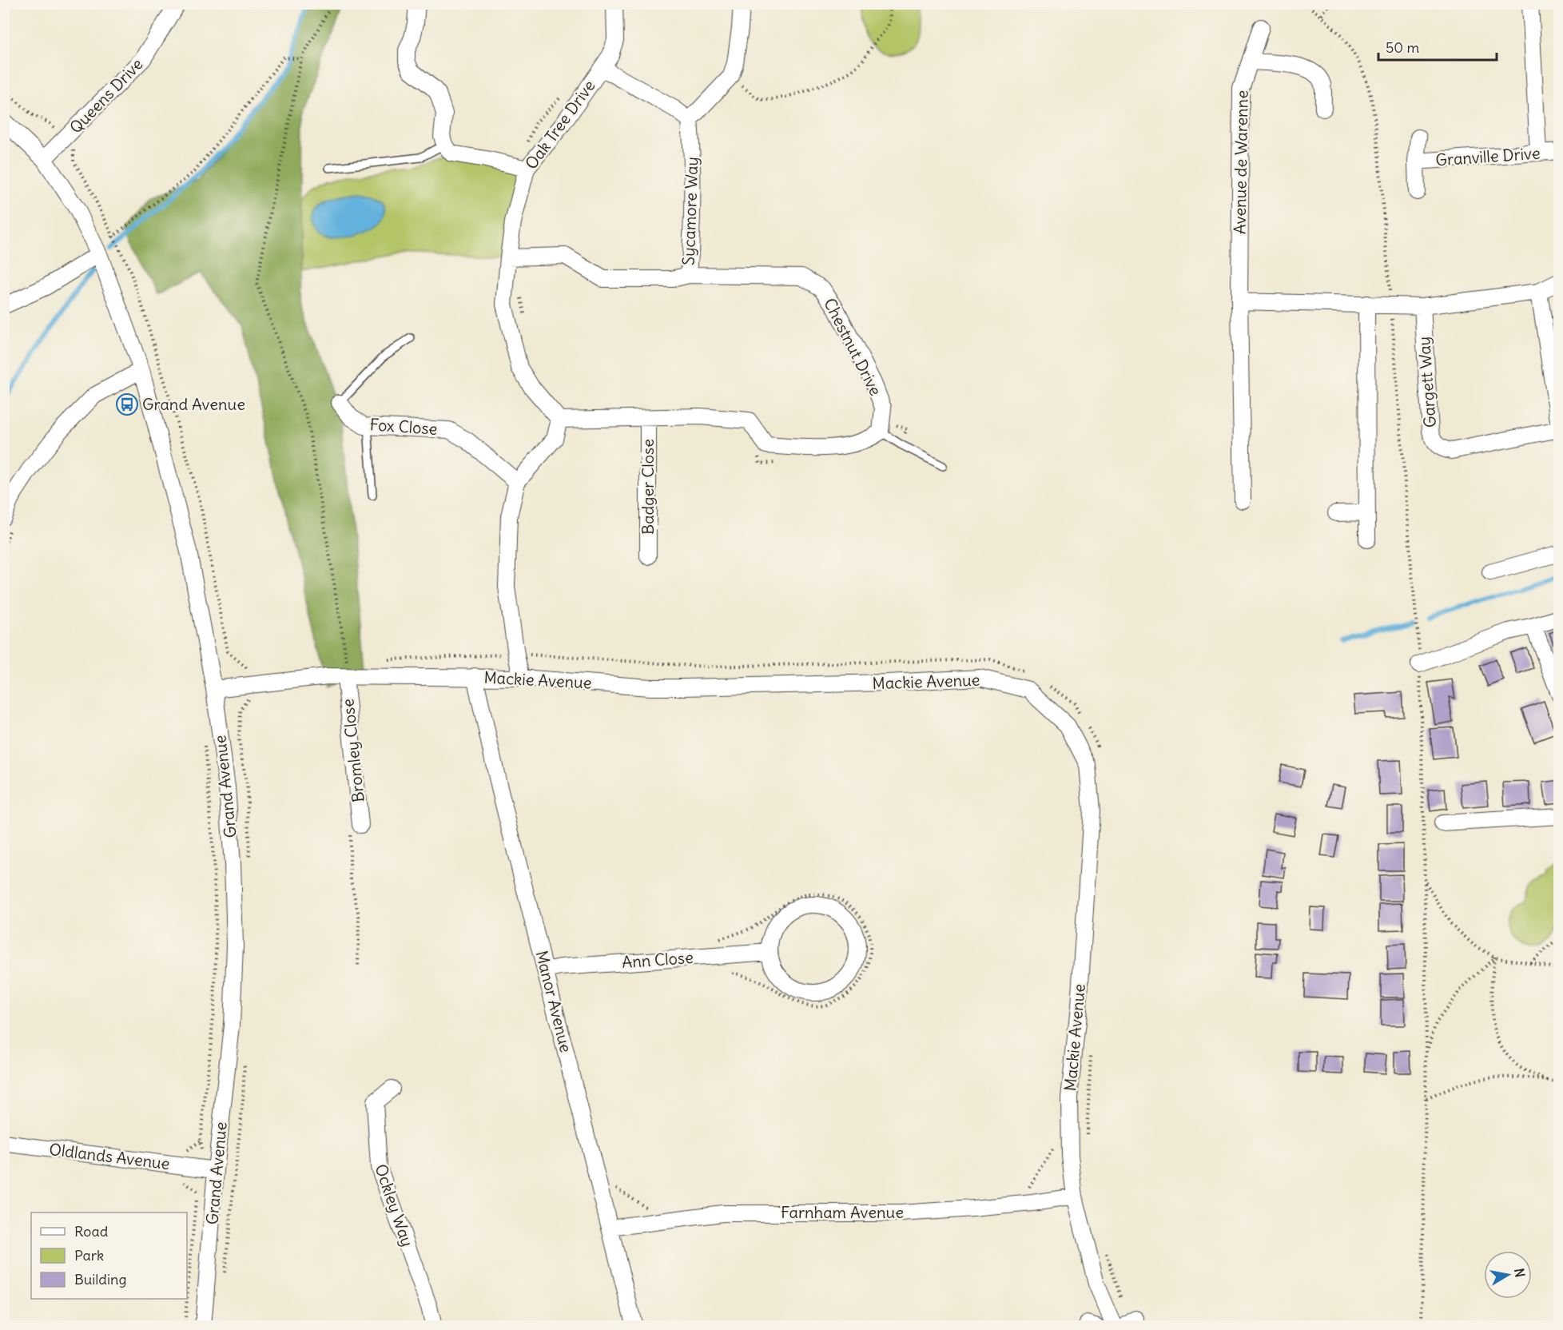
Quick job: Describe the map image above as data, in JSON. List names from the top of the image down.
{
  "streets": {
    "street": [
      "Queens Drive",
      "Oak Tree Drive",
      "Granville Drive",
      "Avenue de Warenne",
      "Sycamore Way",
      "Chestnut Drive",
      "Gargett Way",
      "Fox Close",
      "Badger Close",
      "Mackie Avenue",
      "Bromley Close",
      "Grand Avenue",
      "Ann Close",
      "Manor Avenue",
      "Oldlands Avenue",
      "Ockley Way",
      "Farnham Avenue"
    ]
  },
  "crossings": [
    ["Queens Drive", "Grand Avenue"],
    ["Oak Tree Drive", "Sycamore Way"],
    ["Oak Tree Drive", "Badger Close"],
    ["Sycamore Way", "Chestnut Drive"],
    ["Chestnut Drive", "Badger Close"],
    ["Mackie Avenue", "Bromley Close"],
    ["Mackie Avenue", "Grand Avenue"],
    ["Mackie Avenue", "Manor Avenue"],
    ["Mackie Avenue", "Farnham Avenue"],
    ["Grand Avenue", "Oldlands Avenue"],
    ["Ann Close", "Manor Avenue"],
    ["Manor Avenue", "Farnham Avenue"]
  ],
  "places": {
    "bus stop": ["Grand Avenue"]
  },
  "legend": ["Road", "Park", "Building"],
  "scale_bar": "50 m",
  "north": "right"
}
